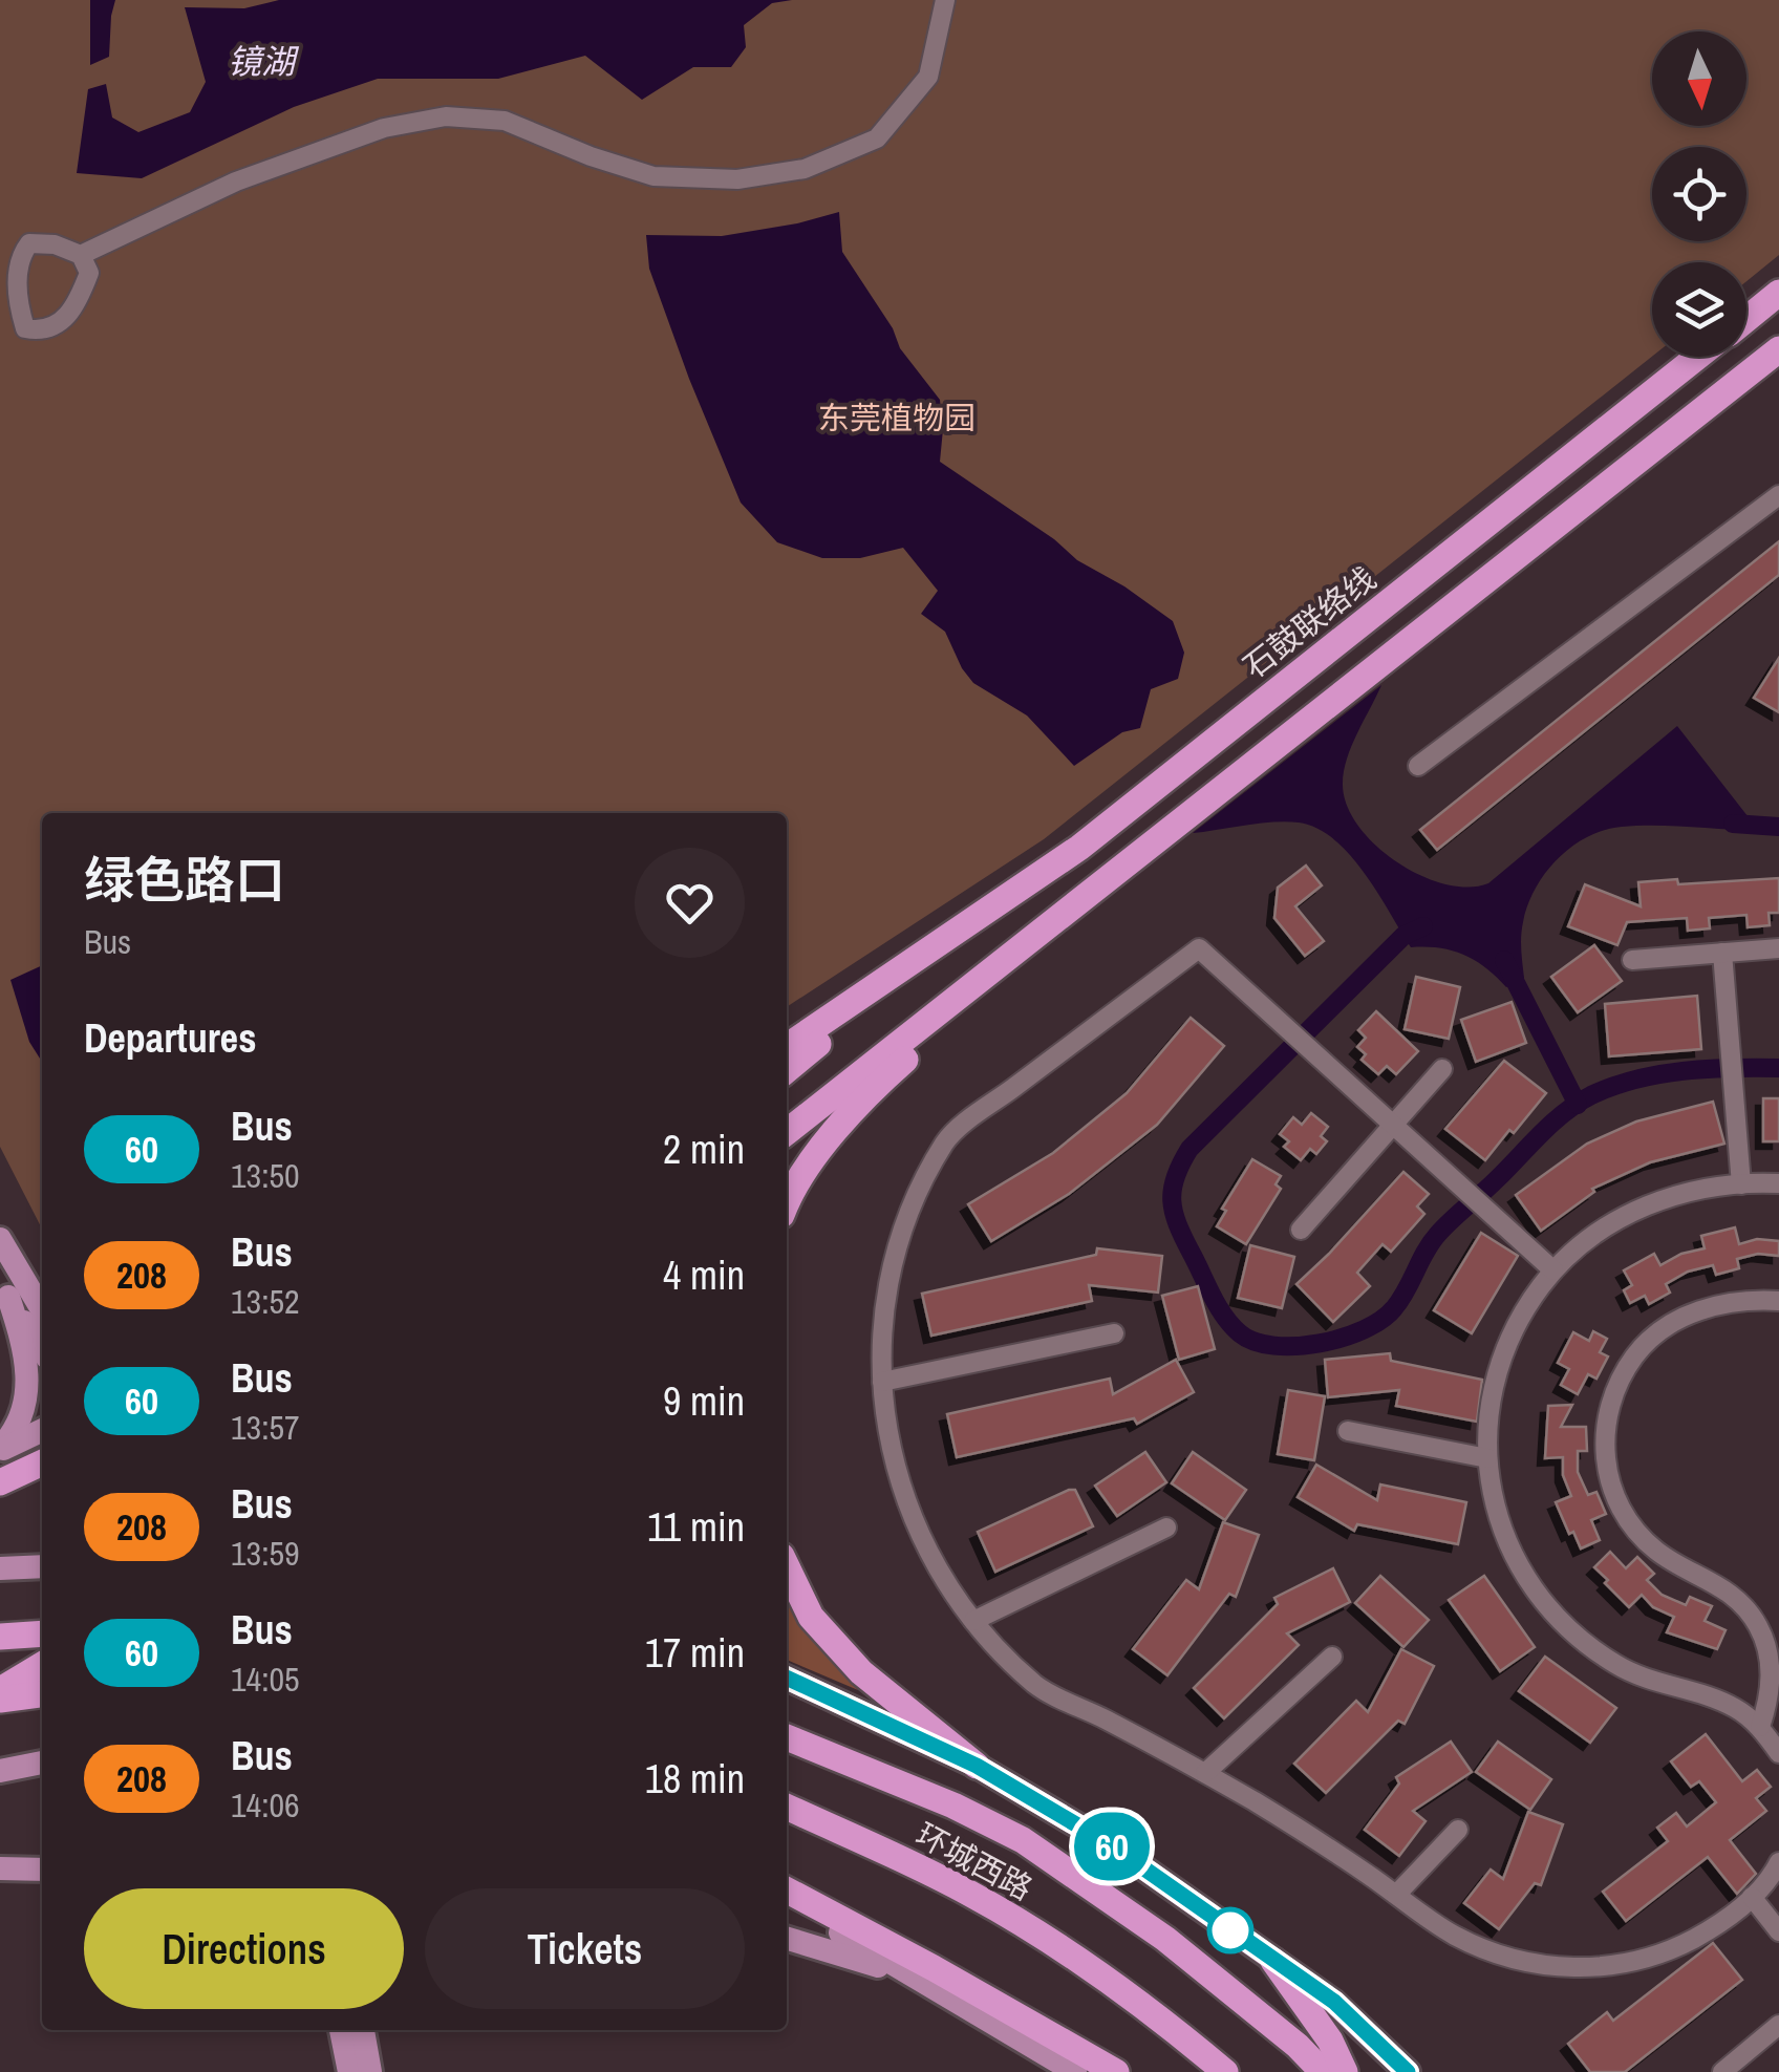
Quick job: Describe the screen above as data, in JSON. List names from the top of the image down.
{
  "streets": {
    "highway": ["石鼓联络线", "环城西路"]
  },
  "water": ["镜湖"],
  "parks": ["东莞植物园"],
  "lines": ["bus line 60"],
  "north": "bottom",
  "page": {
    "on_map": "60",
    "heading": [
      ["绿色路口", "Bus"],
      "Departures"
    ],
    "list": [
      {
        "mark": "60",
        "name": "Bus",
        "note": "13:50",
        "value": "2 min"
      },
      {
        "mark": "208",
        "name": "Bus",
        "note": "13:52",
        "value": "4 min"
      },
      {
        "mark": "60",
        "name": "Bus",
        "note": "13:57",
        "value": "9 min"
      },
      {
        "mark": "208",
        "name": "Bus",
        "note": "13:59",
        "value": "11 min"
      },
      {
        "mark": "60",
        "name": "Bus",
        "note": "14:05",
        "value": "17 min"
      },
      {
        "mark": "208",
        "name": "Bus",
        "note": "14:06",
        "value": "18 min"
      }
    ],
    "buttons": ["Directions", "Tickets"]
  }
}
